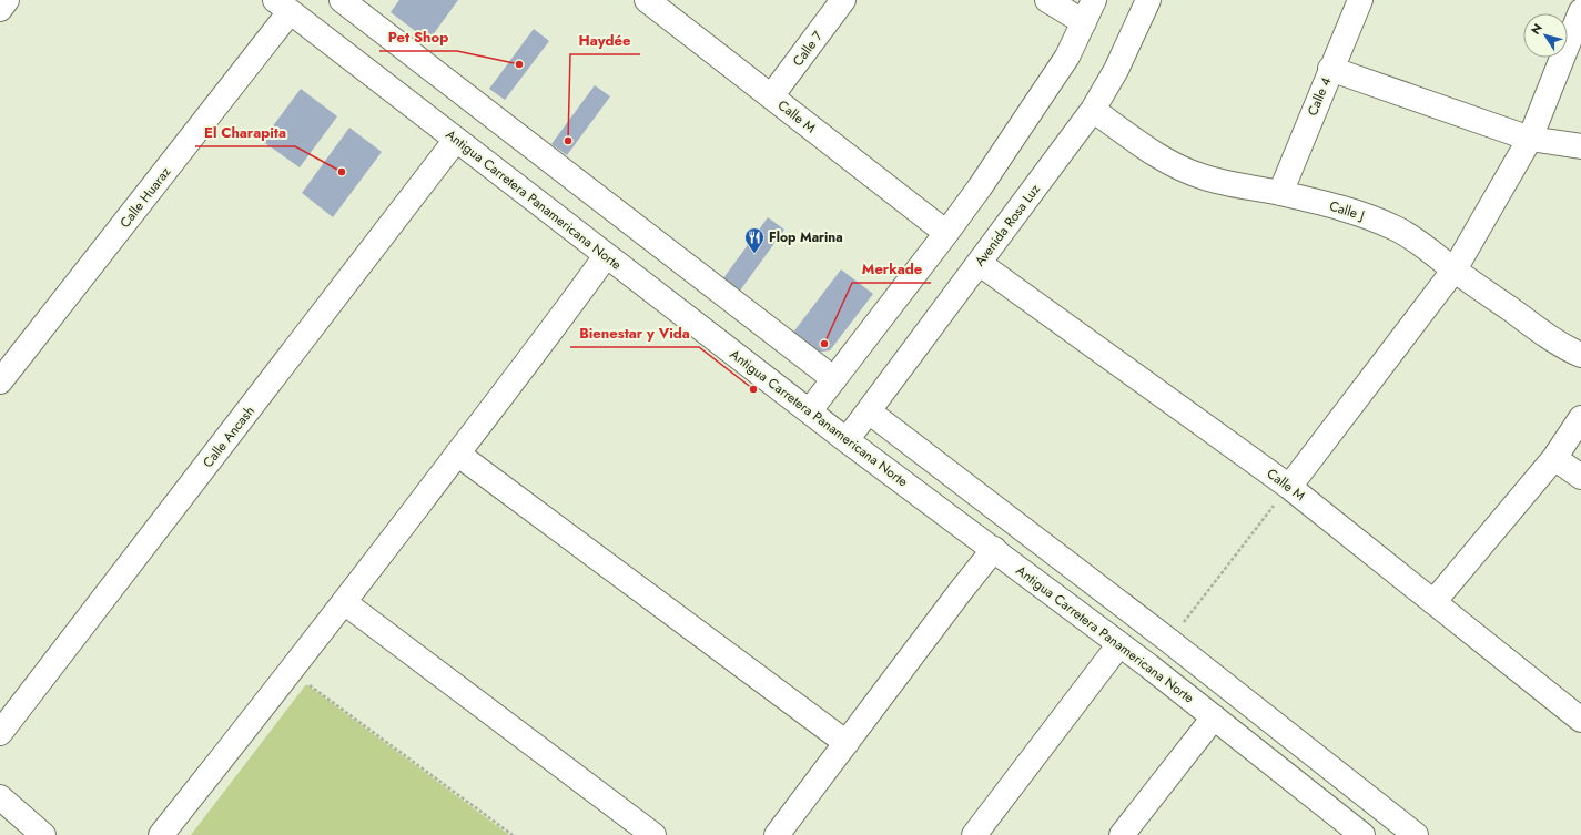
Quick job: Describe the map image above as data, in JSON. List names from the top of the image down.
{
  "streets": {
    "street": [
      "Calle 7",
      "Calle 4",
      "Calle M",
      "Calle Huaraz",
      "Antigua Carretera Panamericana Norte",
      "Calle J",
      "Avenida Rosa Luz",
      "Calle Ancash"
    ]
  },
  "crossings": [
    ["Calle 7", "Calle M"],
    ["Calle 4", "Calle J"],
    ["Calle M", "Avenida Rosa Luz"],
    ["Calle Huaraz", "Antigua Carretera Panamericana Norte"],
    ["Antigua Carretera Panamericana Norte", "Avenida Rosa Luz"],
    ["Antigua Carretera Panamericana Norte", "Calle Ancash"],
    ["Calle J", "Avenida Rosa Luz"]
  ],
  "places": {
    "other": [
      "Pet Shop",
      "Haydée",
      "El Charapita",
      "Merkade",
      "Bienestar y Vida"
    ],
    "restaurant": ["Flop Marina"]
  },
  "north": "top left"
}
